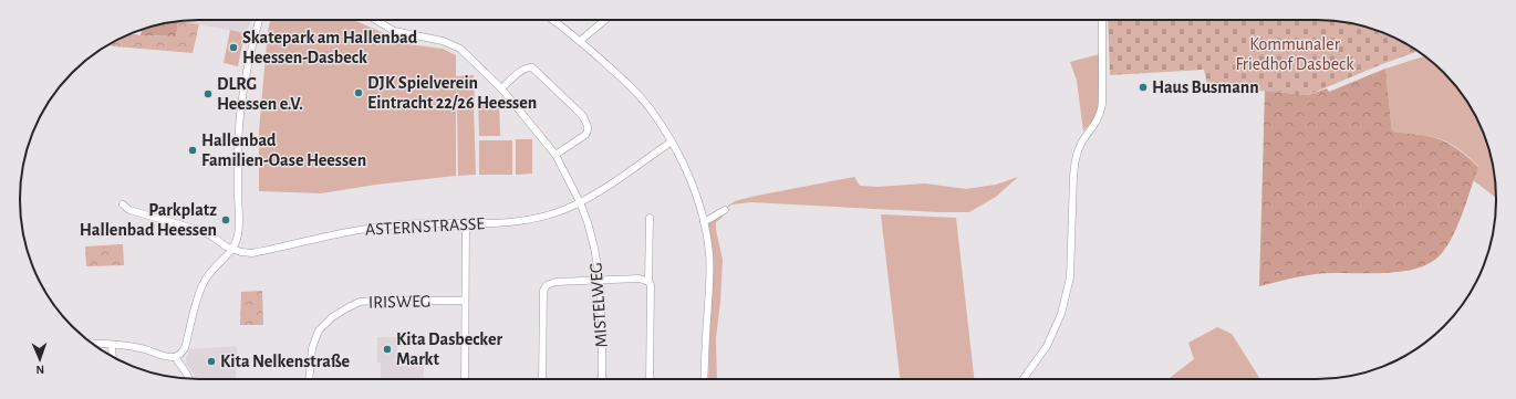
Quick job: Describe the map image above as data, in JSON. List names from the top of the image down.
{
  "streets": {
    "street": ["ASTERNSTRASSE", "IRISWEG", "MISTELWEG"]
  },
  "crossings": [
    ["ASTERNSTRASSE", "MISTELWEG"]
  ],
  "parks": ["Kommunaler Friedhof Dasbeck"],
  "places": [
    "Skatepark am Hallenbad Heessen-Dasbeck",
    "Haus Busmann",
    "DJK Spielverein Eintracht 22/26 Heessen",
    "DLRG Heessen e.V.",
    "Hallenbad Familien-Oase Heessen",
    "Parkplatz Hallenbad Heessen",
    "Kita Dasbecker Markt",
    "Kita Nelkenstraße"
  ],
  "north": "bottom"
}
